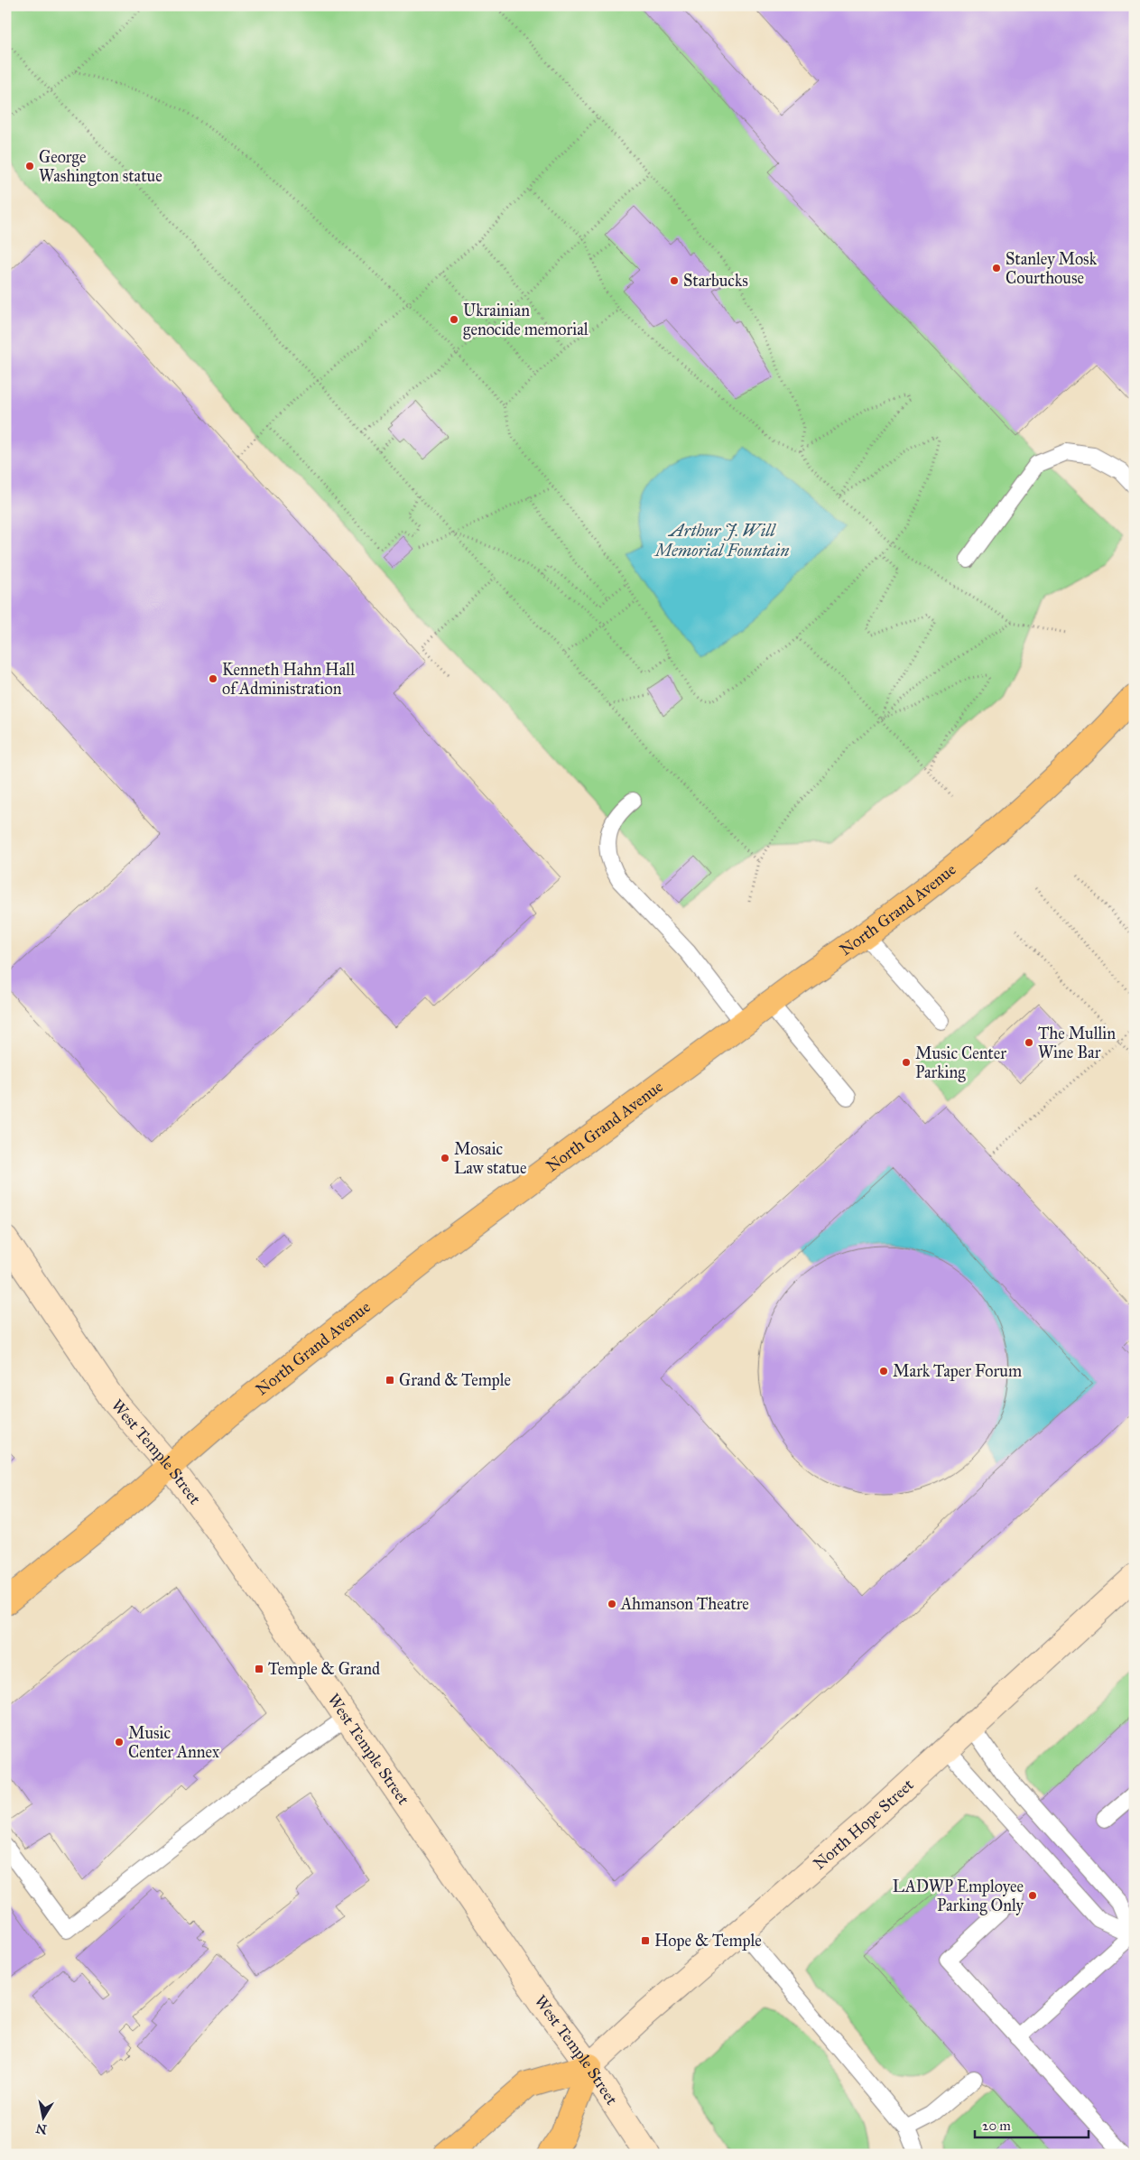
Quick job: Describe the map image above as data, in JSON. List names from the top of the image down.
{
  "streets": {
    "main road": ["North Grand Avenue", "West Temple Street", "North Hope Street"]
  },
  "crossings": [
    ["North Grand Avenue", "West Temple Street"],
    ["West Temple Street", "North Hope Street"]
  ],
  "water": ["Arthur J. Will Memorial Fountain"],
  "places": {
    "other": [
      "George Washington statue",
      "Stanley Mosk Courthouse",
      "Starbucks",
      "Ukrainian genocide memorial",
      "Kenneth Hahn Hall of Administration",
      "The Mullin Wine Bar",
      "Music Center Parking",
      "Mosaic Law statue",
      "Mark Taper Forum",
      "Ahmanson Theatre",
      "Music Center Annex",
      "LADWP Employee Parking Only"
    ],
    "transit": ["Grand & Temple", "Temple & Grand", "Hope & Temple"]
  },
  "scale_bar": "20 m",
  "north": "bottom"
}
